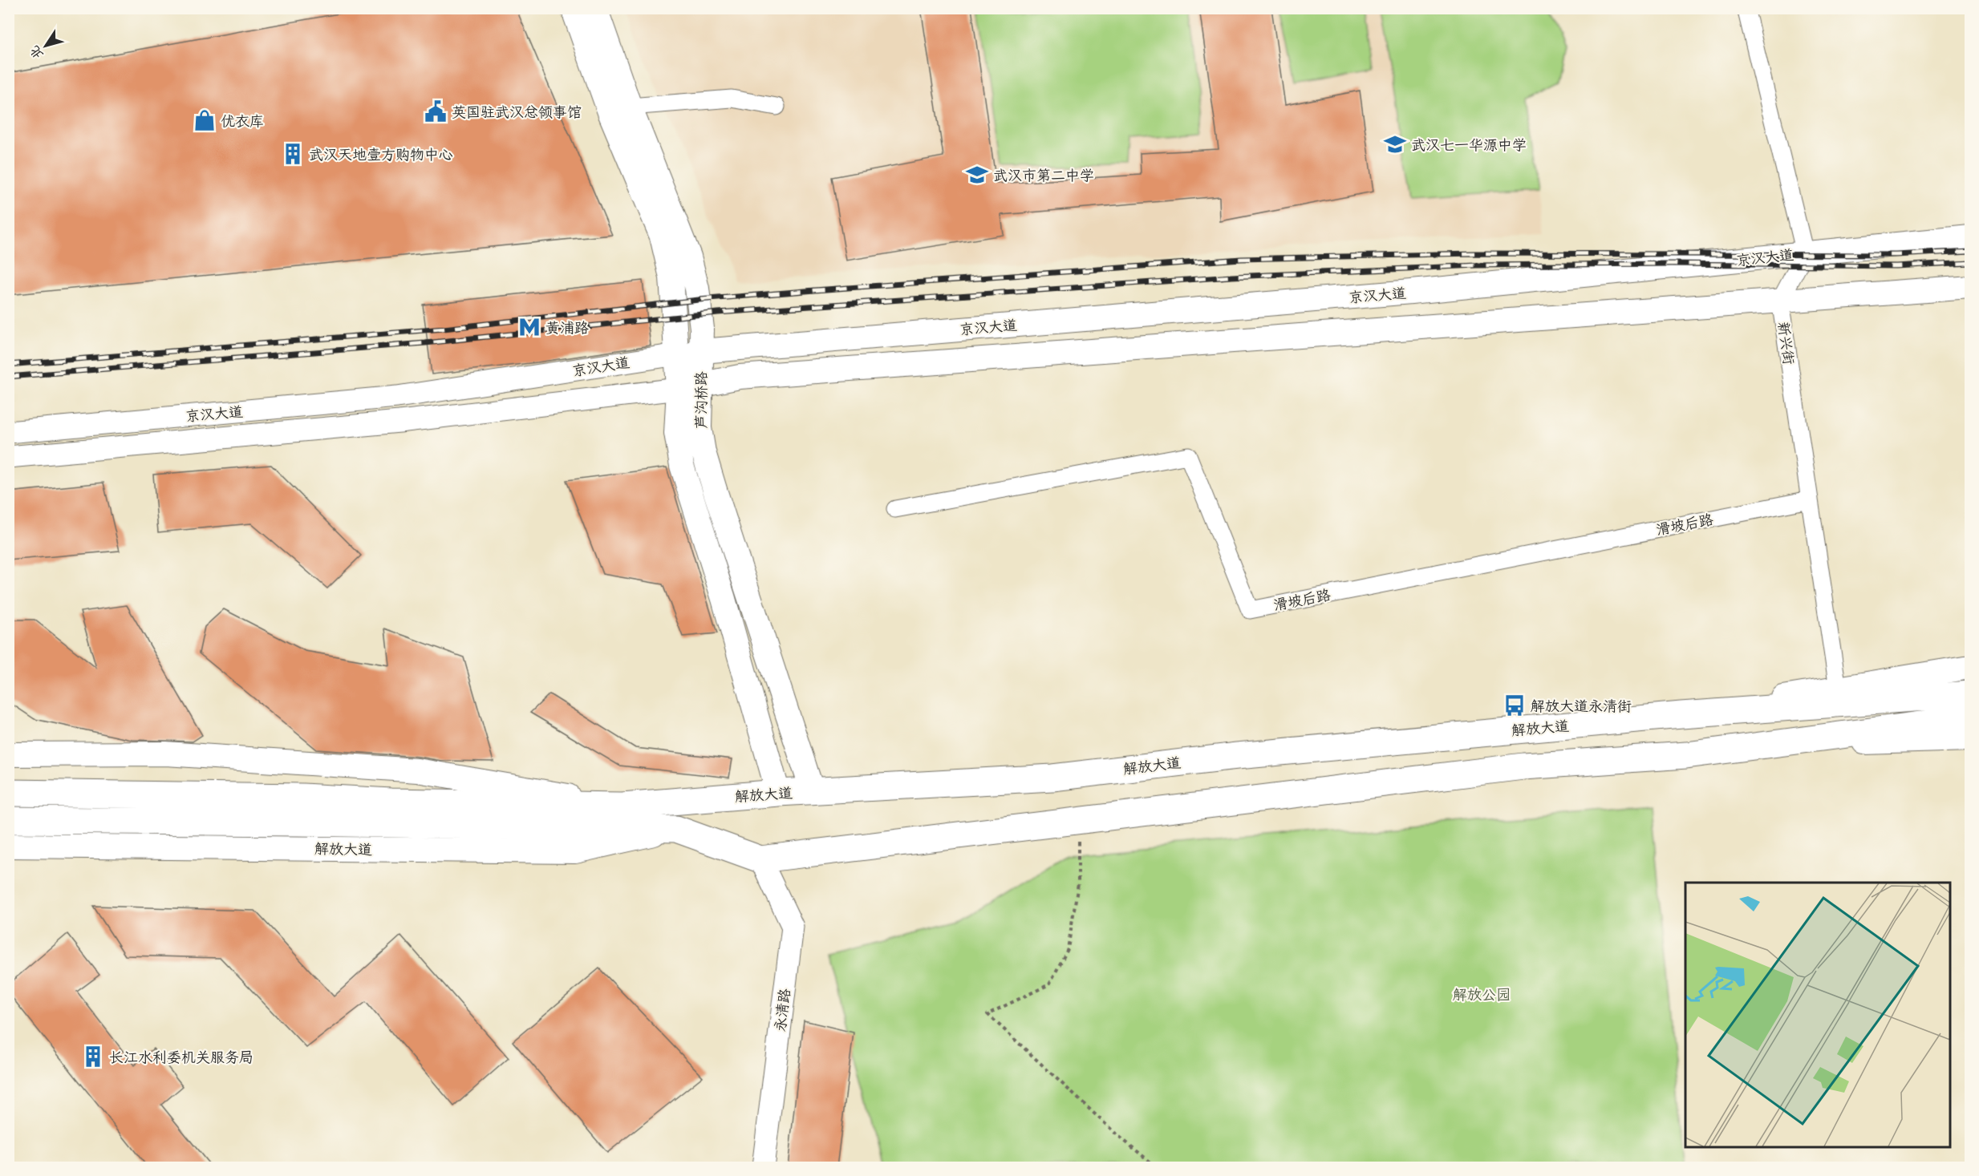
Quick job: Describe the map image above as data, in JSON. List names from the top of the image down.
{
  "streets": {
    "main road": ["京汉大道", "芦沟桥路", "解放大道"],
    "street": ["新兴街", "滑坡后路", "永清路"]
  },
  "crossings": [
    ["京汉大道", "新兴街"],
    ["京汉大道", "芦沟桥路"],
    ["新兴街", "滑坡后路"],
    ["新兴街", "解放大道"],
    ["芦沟桥路", "解放大道"],
    ["解放大道", "永清路"]
  ],
  "parks": ["解放公园"],
  "places": {
    "public building": ["英国驻武汉总领事馆"],
    "shop": ["优衣库"],
    "school or university": ["武汉七一华源中学", "武汉市第二中学"],
    "building": ["武汉天地壹方购物中心", "长江水利委机关服务局"],
    "metro station": ["黄浦路"],
    "bus stop": ["解放大道永清街"]
  },
  "north": "bottom left"
}
